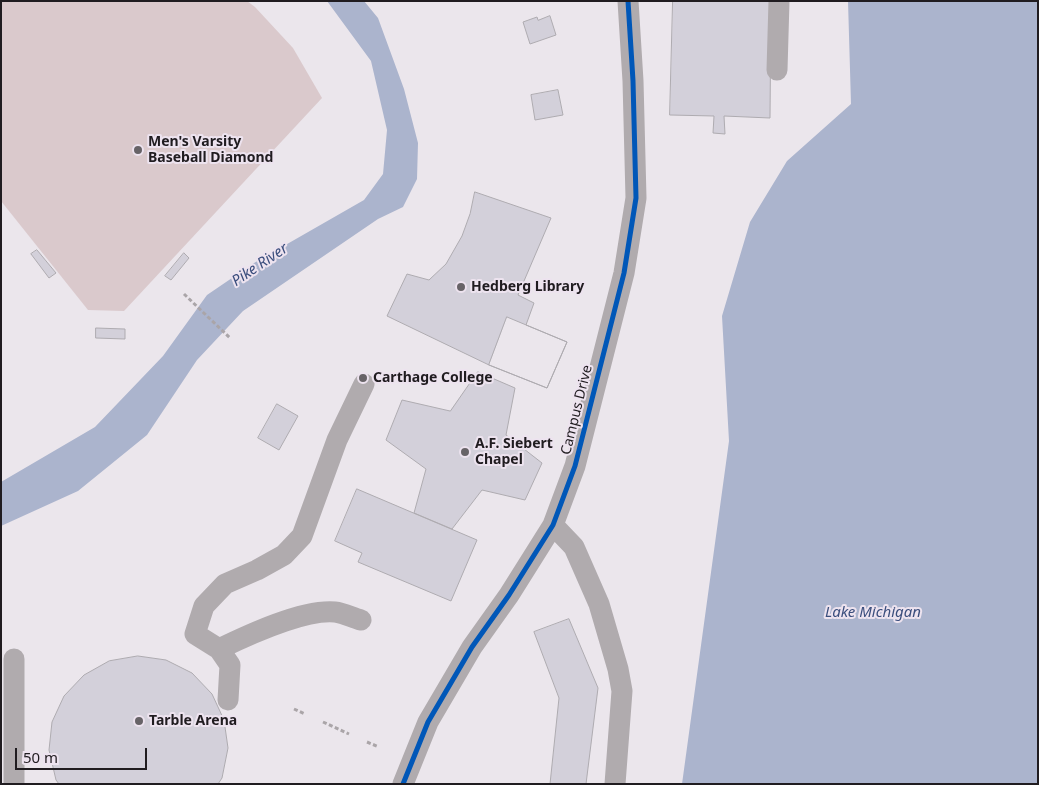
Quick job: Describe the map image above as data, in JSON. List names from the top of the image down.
{
  "streets": {
    "street": ["Campus Drive"]
  },
  "water": ["Pike River", "Lake Michigan"],
  "places": [
    "Men's Varsity Baseball Diamond",
    "Hedberg Library",
    "Carthage College",
    "A.F. Siebert Chapel",
    "Tarble Arena"
  ],
  "scale_bar": "50 m"
}
